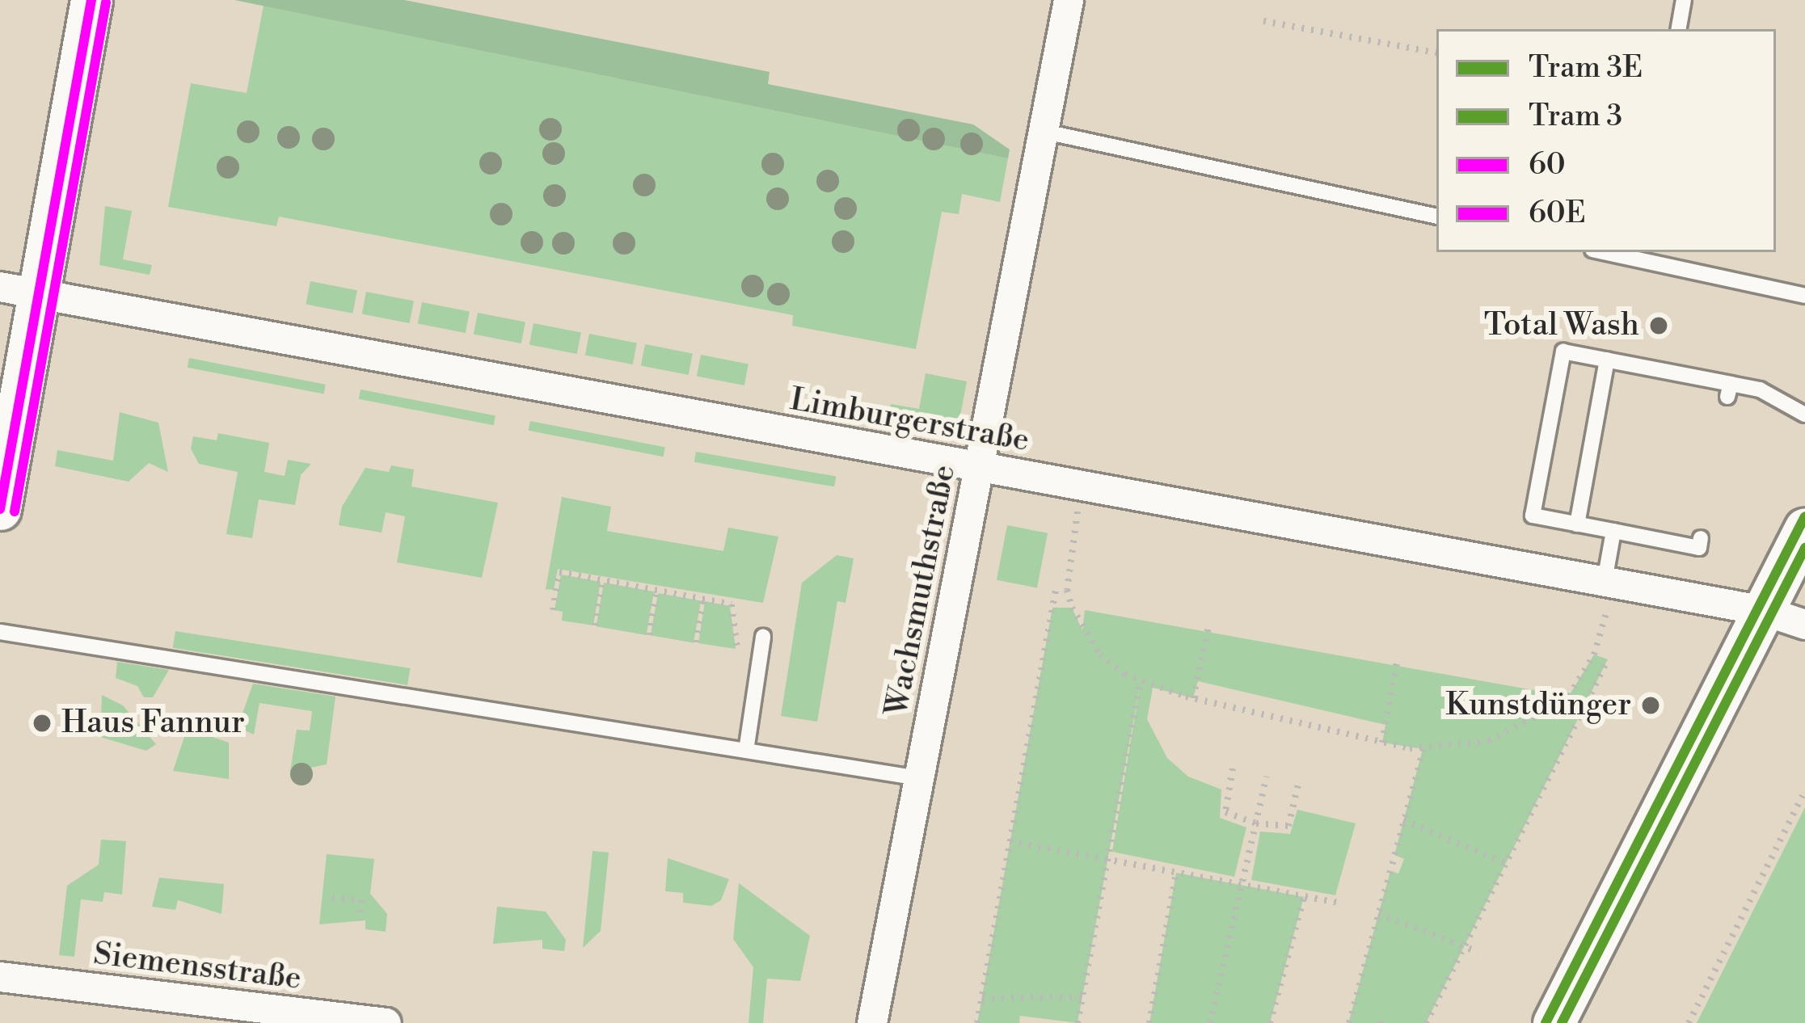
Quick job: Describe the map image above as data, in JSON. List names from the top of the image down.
{
  "streets": {
    "street": ["Limburgerstraße", "Wachsmuthstraße", "Siemensstraße"]
  },
  "crossings": [
    ["Limburgerstraße", "Wachsmuthstraße"]
  ],
  "places": ["Total Wash", "Kunstdünger", "Haus Fannur"],
  "lines": [
    "transit line 60",
    "transit line 60E",
    "tram line 3E",
    "tram line 3"
  ],
  "legend": [
    "Tram 3E",
    "Tram 3",
    "60",
    "60E"
  ]
}
